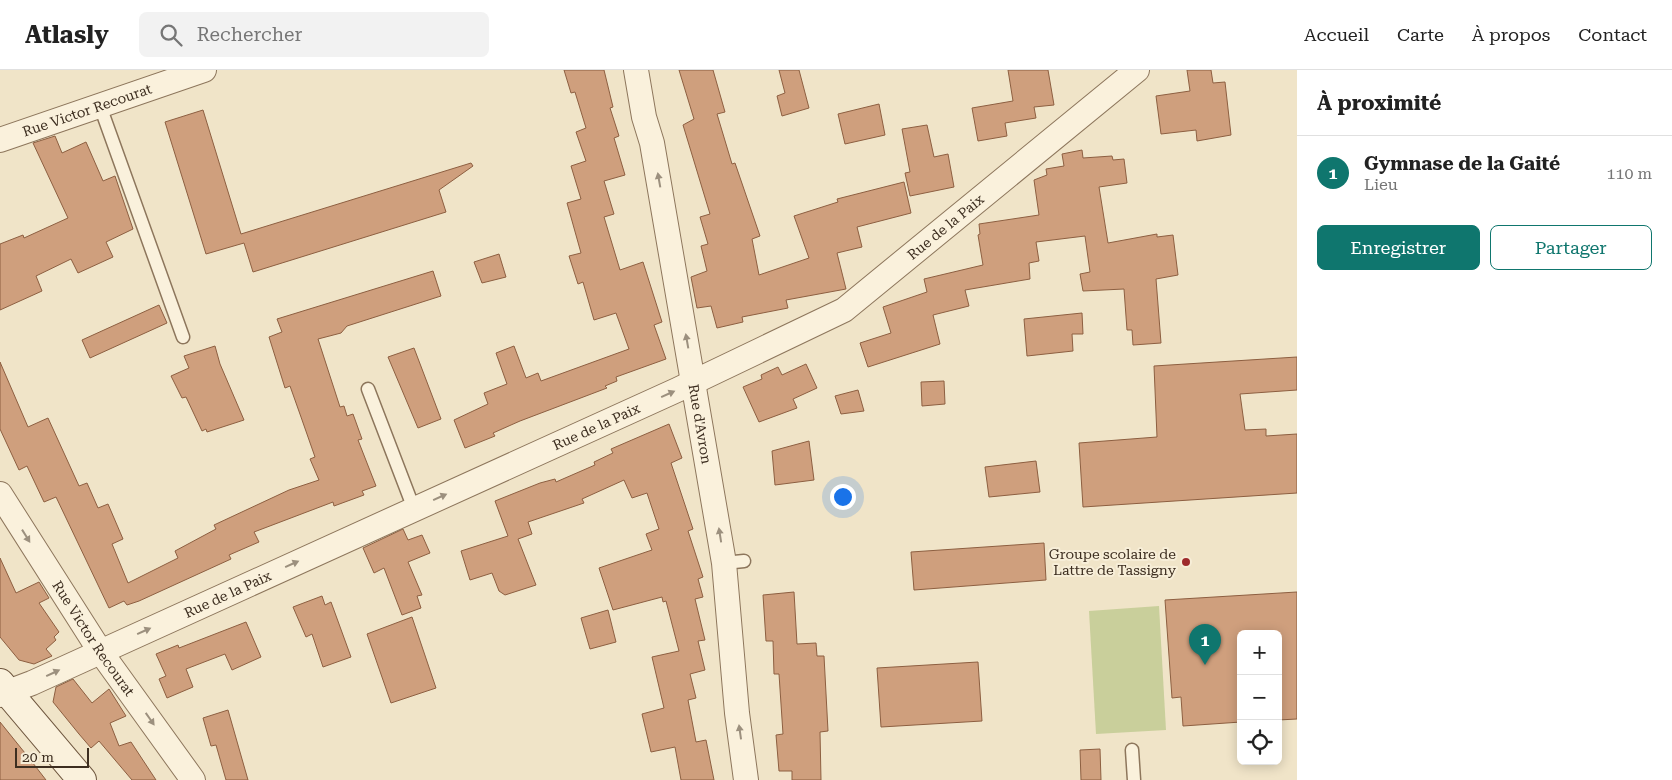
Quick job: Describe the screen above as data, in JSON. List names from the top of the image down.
{
  "streets": {
    "street": ["Rue Victor Recourat", "Rue de la Paix", "Rue d'Avron"]
  },
  "crossings": [
    ["Rue Victor Recourat", "Rue de la Paix"],
    ["Rue de la Paix", "Rue d'Avron"]
  ],
  "one_way": ["Rue de la Paix", "Rue d'Avron"],
  "places": ["Groupe scolaire de Lattre de Tassigny"],
  "scale_bar": "20 m",
  "page": {
    "header": "Atlasly",
    "search": "Rechercher",
    "nav": [
      "Accueil",
      "Carte",
      "À propos",
      "Contact"
    ],
    "heading": "À proximité",
    "list": [
      {
        "mark": "1",
        "name": "Gymnase de la Gaité",
        "note": "Lieu",
        "value": "110 m"
      }
    ],
    "buttons": ["Enregistrer", "Partager"],
    "pins": "1",
    "map_buttons": ["+", "−"],
    "scale": "20 m"
  }
}
